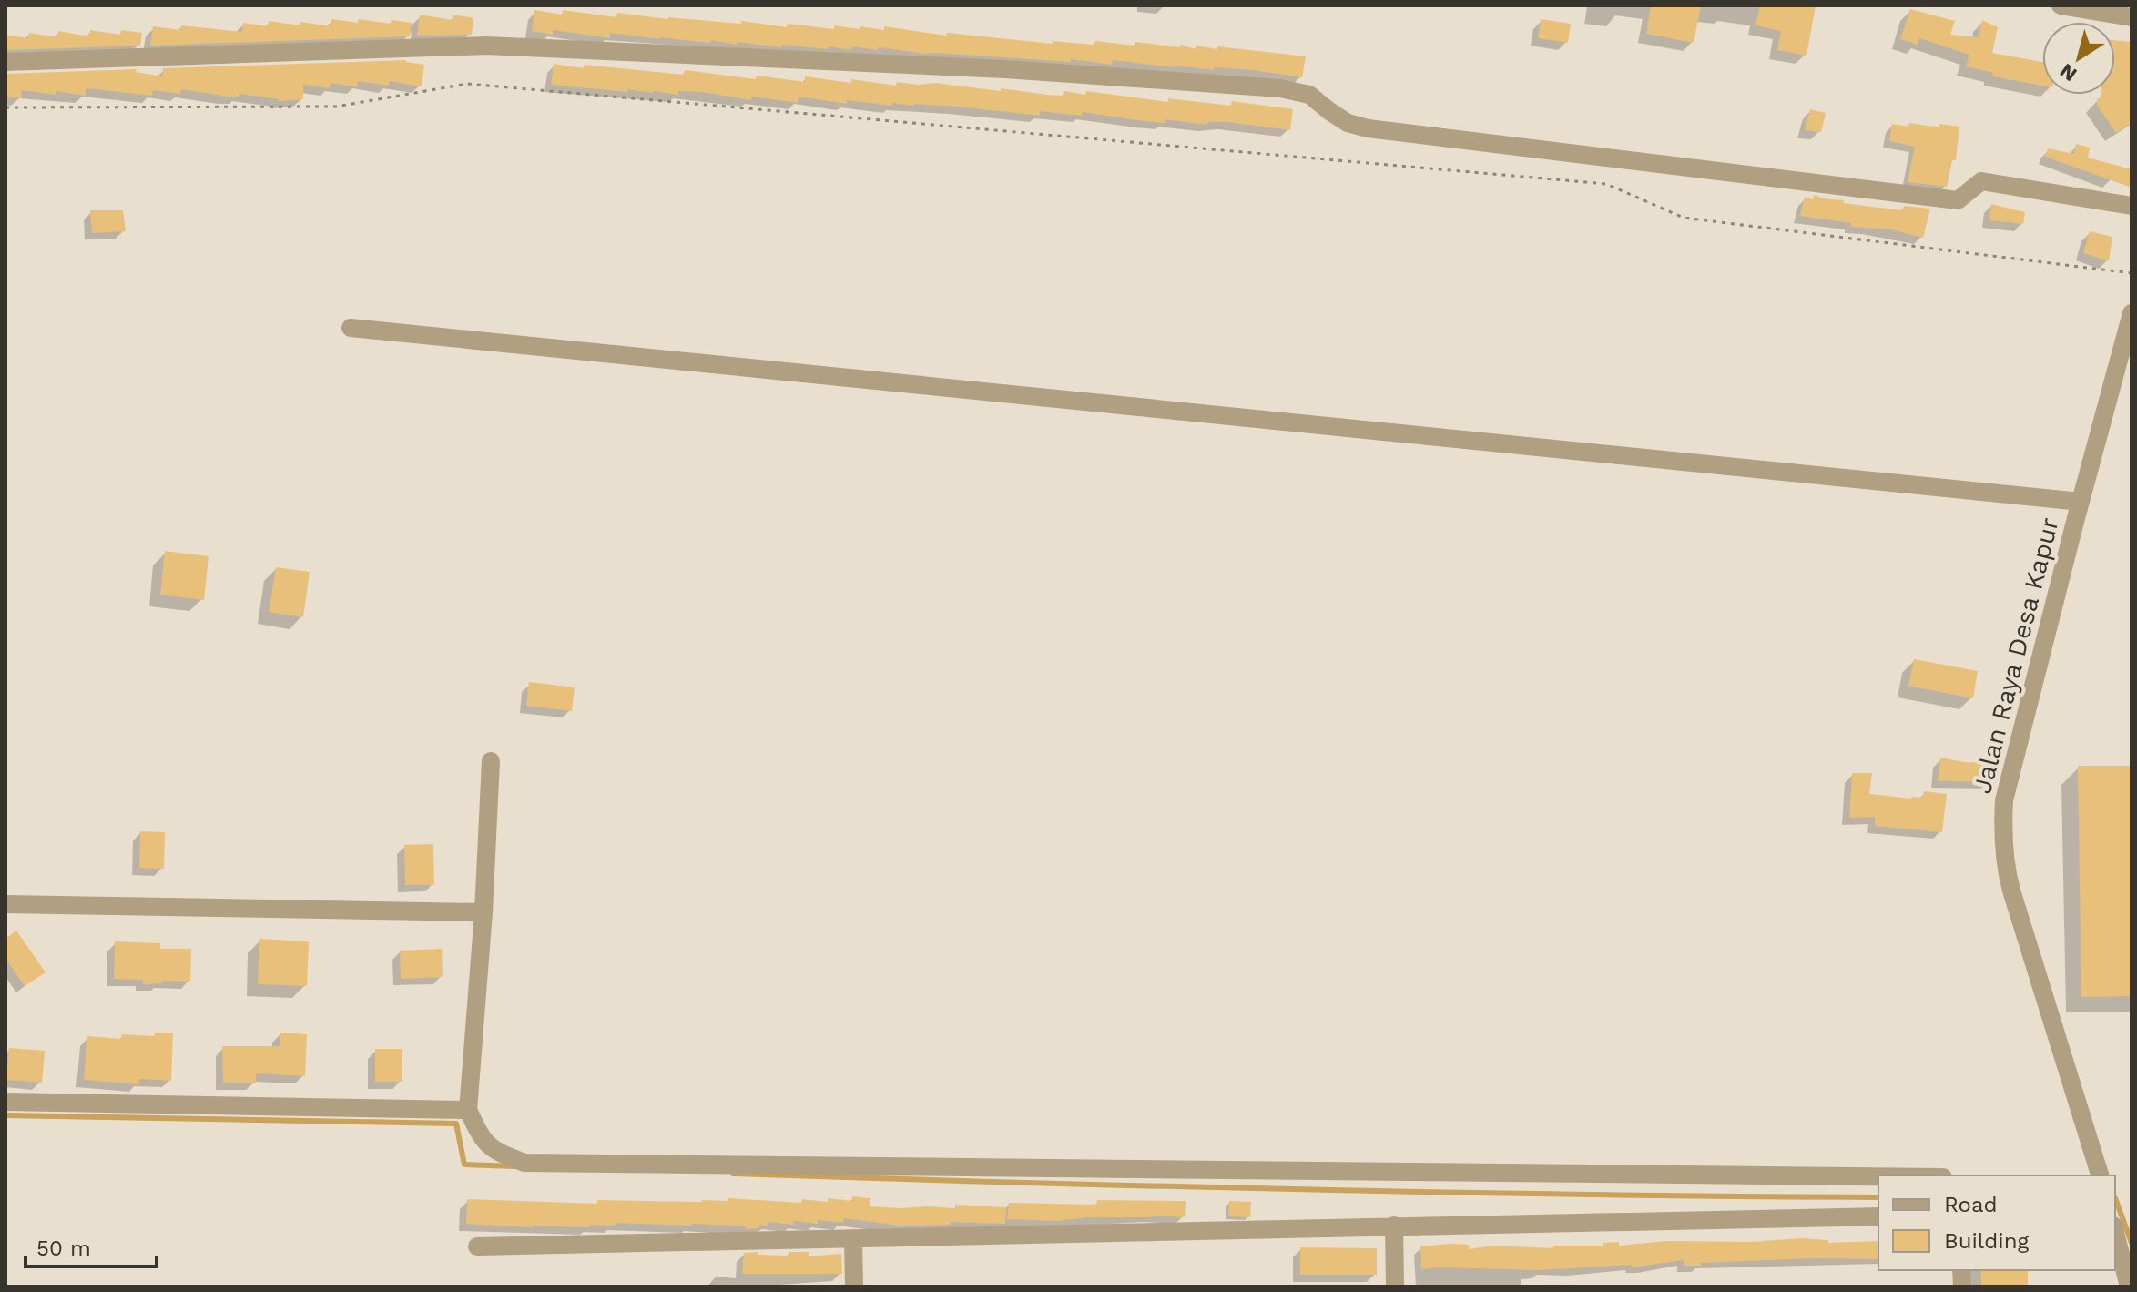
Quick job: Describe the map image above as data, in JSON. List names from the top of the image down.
{
  "streets": {
    "street": ["Jalan Raya Desa Kapur"]
  },
  "legend": ["Road", "Building"],
  "scale_bar": "50 m",
  "north": "bottom left"
}
